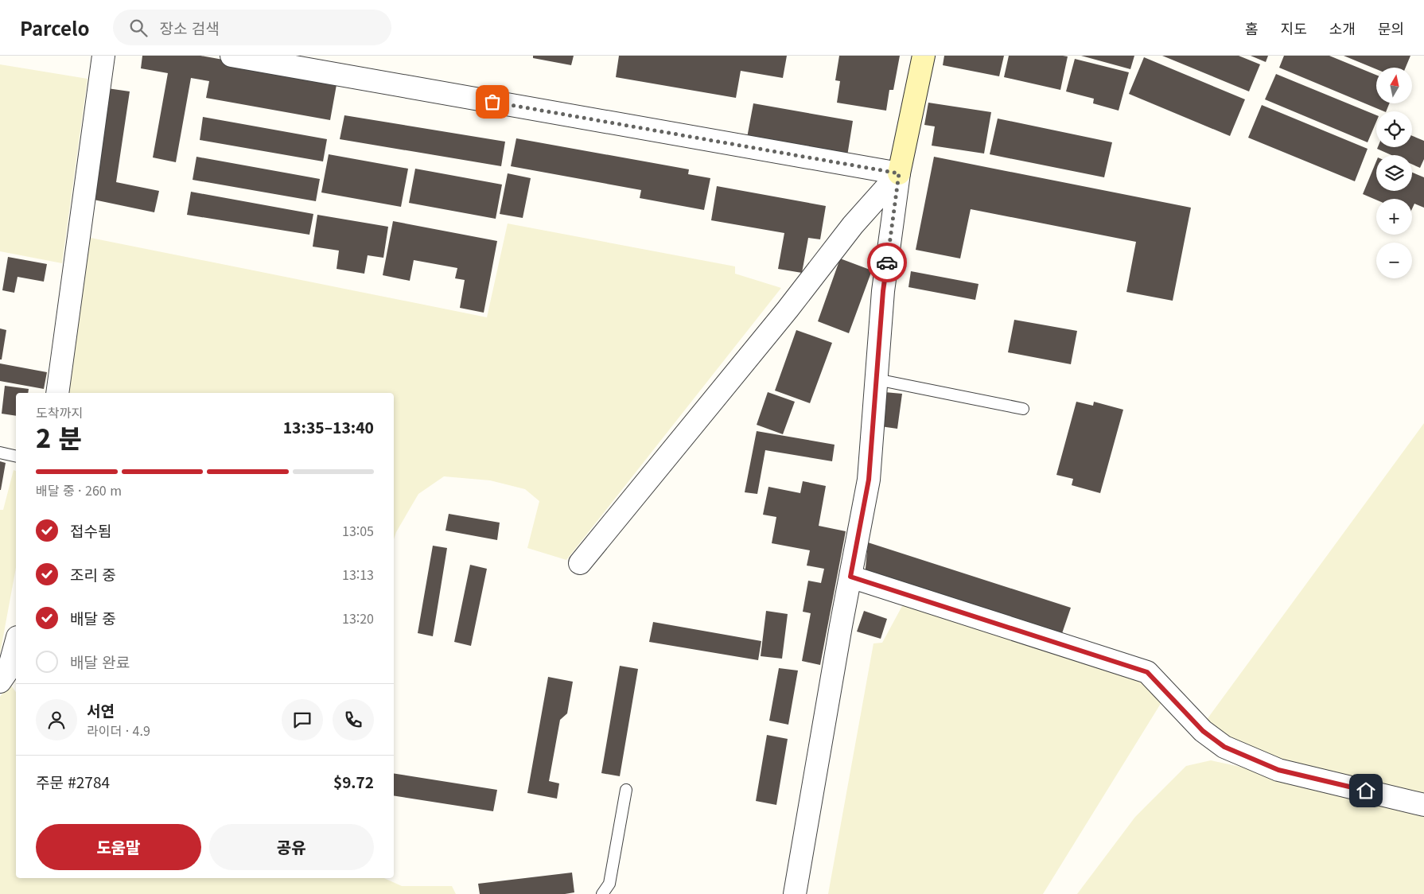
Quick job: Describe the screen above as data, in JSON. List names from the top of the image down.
{
  "north": "top",
  "page": {
    "header": "Parcelo",
    "search": "장소 검색",
    "nav": [
      "홈",
      "지도",
      "소개",
      "문의"
    ],
    "map_buttons": ["+", "−"],
    "heading": ["2 분", "도착까지", "13:35–13:40"],
    "panel": [
      "서연",
      "라이더 · 4.9",
      "주문 #2784",
      "$9.72"
    ],
    "bar": "배달 중 · 260 m",
    "list": [
      ["접수됨", "13:05"],
      ["조리 중", "13:13"],
      ["배달 중", "13:20"],
      "배달 완료"
    ],
    "buttons": ["도움말", "공유"]
  }
}
